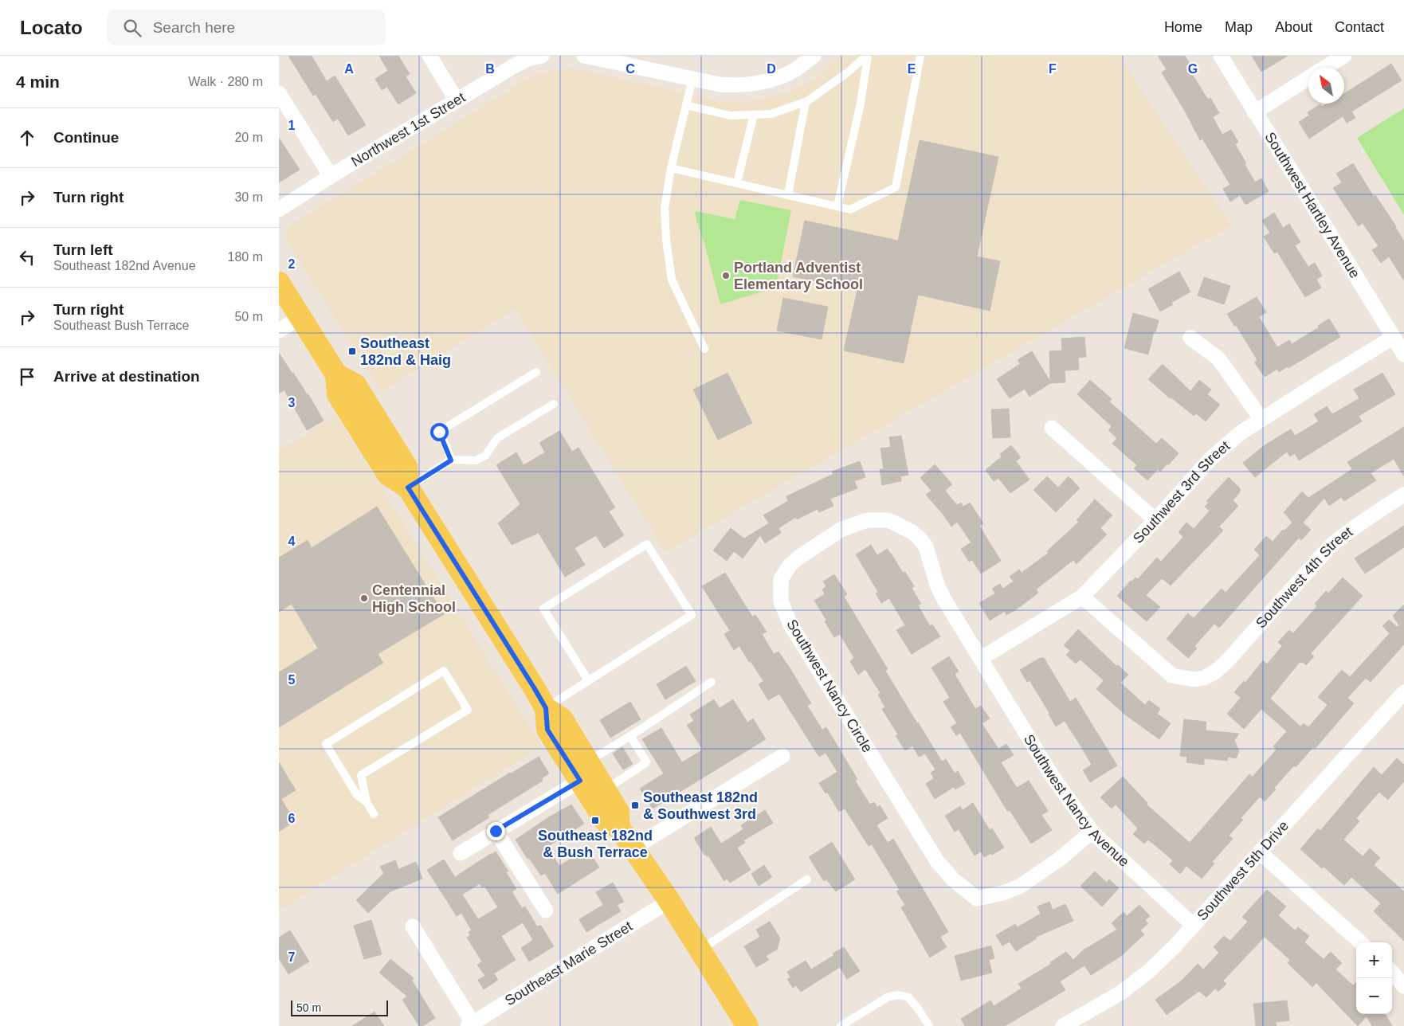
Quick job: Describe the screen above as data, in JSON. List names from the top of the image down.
{
  "streets": {
    "street": [
      "Northwest 1st Street",
      "Southwest Hartley Avenue",
      "Southwest 3rd Street",
      "Southwest 4th Street",
      "Southwest Nancy Circle",
      "Southwest Nancy Avenue",
      "Southwest 5th Drive",
      "Southeast Marie Street"
    ]
  },
  "crossings": [
    ["Southwest Hartley Avenue", "Southwest 3rd Street"],
    ["Southwest 3rd Street", "Southwest 4th Street"],
    ["Southwest 3rd Street", "Southwest Nancy Circle"],
    ["Southwest 3rd Street", "Southwest Nancy Avenue"],
    ["Southwest Nancy Circle", "Southwest Nancy Avenue"],
    ["Southwest Nancy Avenue", "Southwest 5th Drive"]
  ],
  "places": {
    "other": ["Portland Adventist Elementary School", "Centennial High School"],
    "transit": ["Southeast 182nd & Haig", "Southeast 182nd & Southwest 3rd", "Southeast 182nd & Bush Terrace"]
  },
  "scale_bar": "50 m",
  "north": "top left",
  "page": {
    "header": "Locato",
    "search": "Search here",
    "nav": [
      "Home",
      "Map",
      "About",
      "Contact"
    ],
    "heading": ["4 min", "Walk · 280 m"],
    "list": [
      ["Continue", "20 m"],
      ["Turn right", "30 m"],
      ["Turn left", "Southeast 182nd Avenue", "180 m"],
      ["Turn right", "Southeast Bush Terrace", "50 m"],
      "Arrive at destination"
    ],
    "map_buttons": ["+", "−"],
    "scale": "50 m"
  },
  "grid": {
    "columns": [
      "A",
      "B",
      "C",
      "D",
      "E",
      "F",
      "G"
    ],
    "rows": [
      "1",
      "2",
      "3",
      "4",
      "5",
      "6",
      "7"
    ]
  }
}
